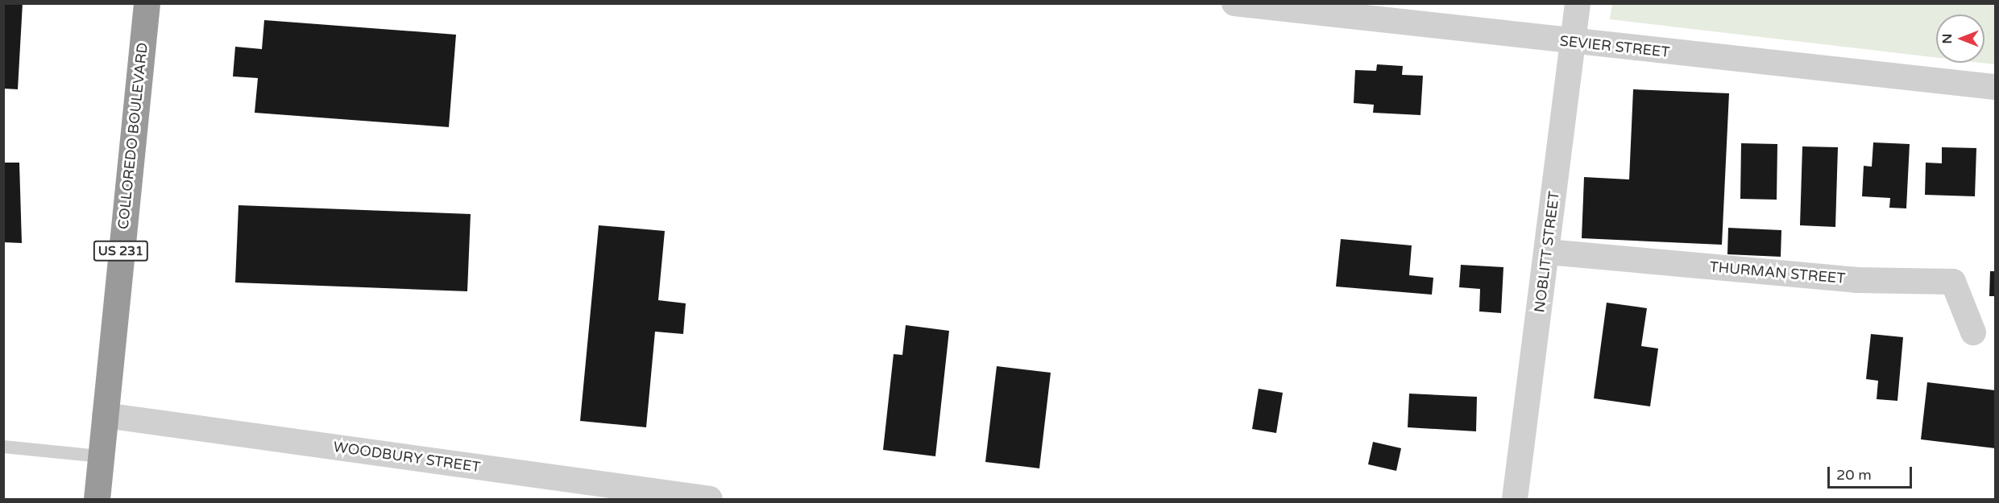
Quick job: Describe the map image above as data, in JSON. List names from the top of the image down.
{
  "streets": {
    "highway": ["COLLOREDO BOULEVARD", "US 231"],
    "street": [
      "SEVIER STREET",
      "NOBLITT STREET",
      "THURMAN STREET",
      "WOODBURY STREET"
    ]
  },
  "crossings": [
    ["SEVIER STREET", "NOBLITT STREET"],
    ["COLLOREDO BOULEVARD", "WOODBURY STREET"],
    ["NOBLITT STREET", "THURMAN STREET"]
  ],
  "scale_bar": "20 m",
  "north": "left"
}
